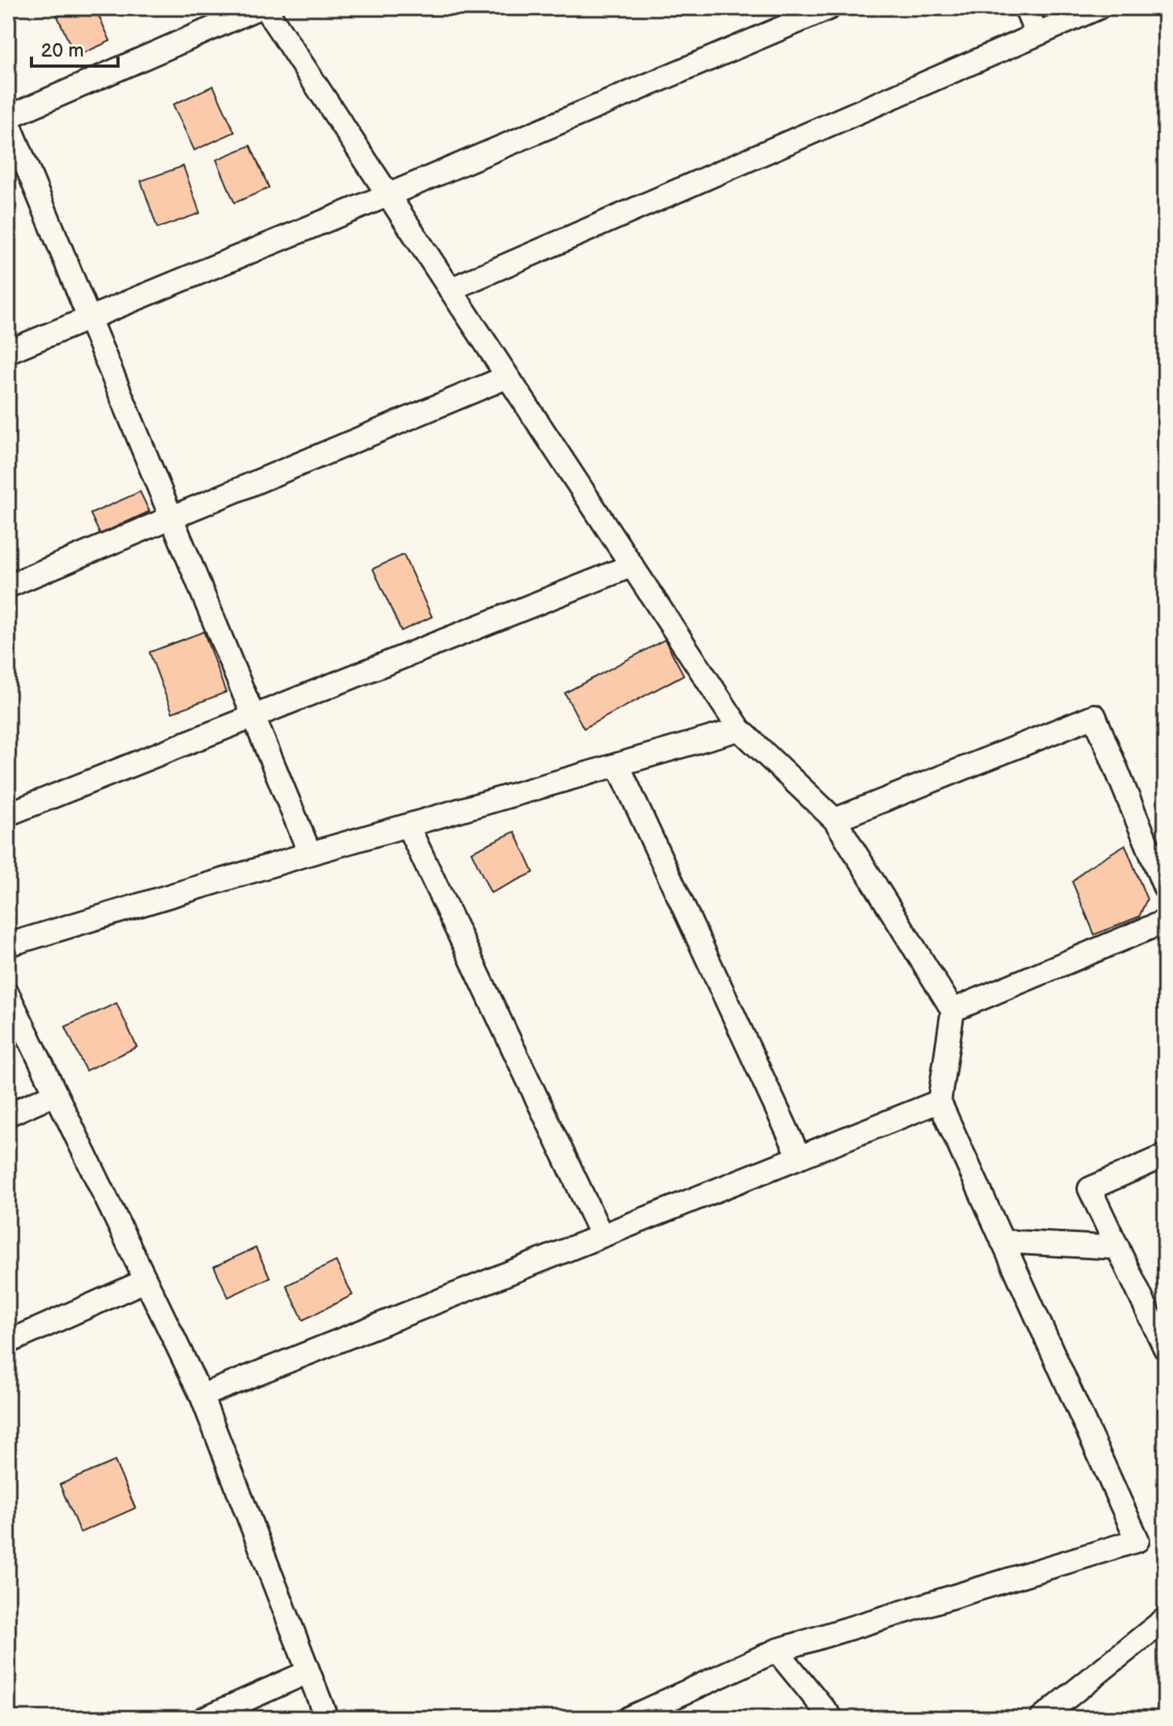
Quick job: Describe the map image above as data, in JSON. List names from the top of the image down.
{
  "scale_bar": "20 m"
}
